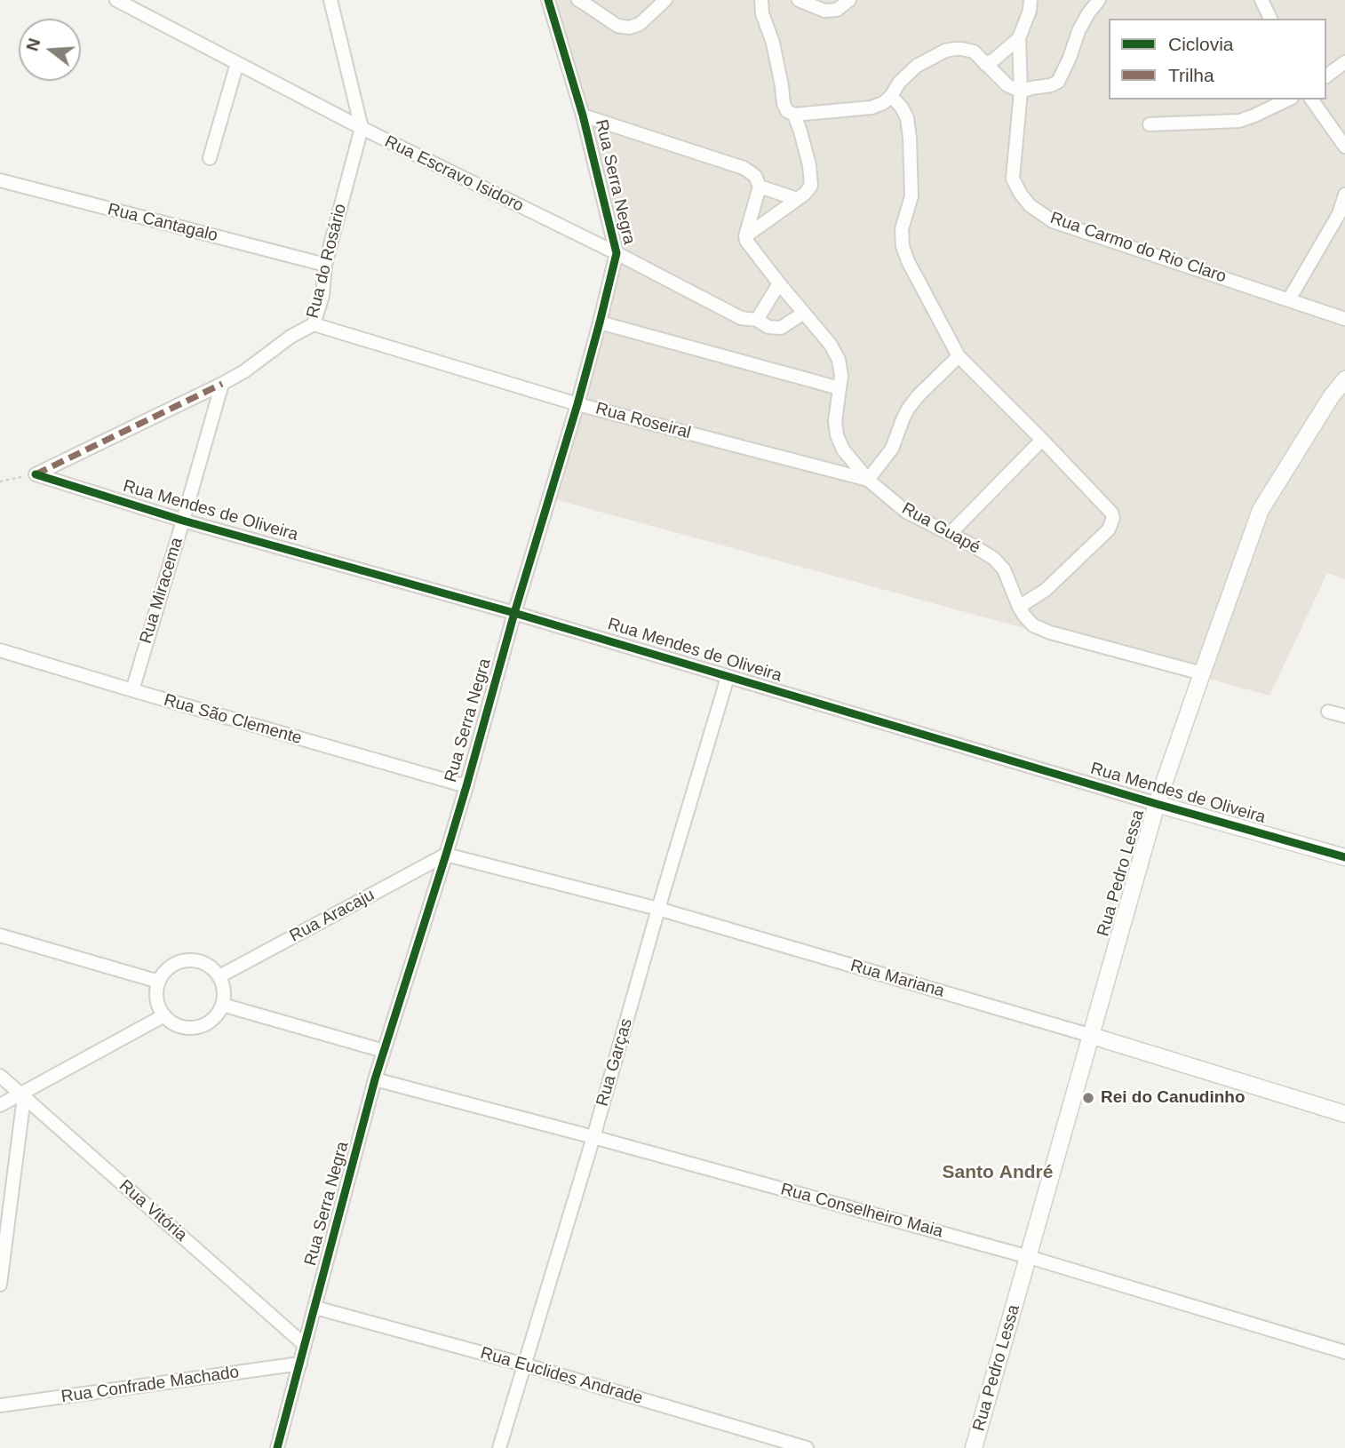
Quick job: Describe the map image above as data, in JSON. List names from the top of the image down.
{
  "streets": {
    "street": [
      "Rua Escravo Isidoro",
      "Rua Serra Negra",
      "Rua Cantagalo",
      "Rua Carmo do Rio Claro",
      "Rua do Rosário",
      "Rua Roseiral",
      "Rua Mendes de Oliveira",
      "Rua Guapé",
      "Rua Miracema",
      "Rua São Clemente",
      "Rua Pedro Lessa",
      "Rua Aracaju",
      "Rua Mariana",
      "Rua Garças",
      "Rua Vitória",
      "Rua Conselheiro Maia",
      "Rua Euclides Andrade",
      "Rua Confrade Machado"
    ]
  },
  "crossings": [
    ["Rua Escravo Isidoro", "Rua Serra Negra"],
    ["Rua Escravo Isidoro", "Rua do Rosário"],
    ["Rua Escravo Isidoro", "Rua Guapé"],
    ["Rua Serra Negra", "Rua Roseiral"],
    ["Rua Serra Negra", "Rua Mendes de Oliveira"],
    ["Rua Serra Negra", "Rua São Clemente"],
    ["Rua Serra Negra", "Rua Aracaju"],
    ["Rua Serra Negra", "Rua Mariana"],
    ["Rua Serra Negra", "Rua Vitória"],
    ["Rua Serra Negra", "Rua Conselheiro Maia"],
    ["Rua Serra Negra", "Rua Euclides Andrade"],
    ["Rua Serra Negra", "Rua Confrade Machado"],
    ["Rua Cantagalo", "Rua do Rosário"],
    ["Rua do Rosário", "Rua Roseiral"],
    ["Rua do Rosário", "Rua Mendes de Oliveira"],
    ["Rua do Rosário", "Rua Miracema"],
    ["Rua Roseiral", "Rua Guapé"],
    ["Rua Mendes de Oliveira", "Rua Miracema"],
    ["Rua Mendes de Oliveira", "Rua Pedro Lessa"],
    ["Rua Mendes de Oliveira", "Rua Garças"],
    ["Rua Guapé", "Rua Pedro Lessa"],
    ["Rua Miracema", "Rua São Clemente"],
    ["Rua Pedro Lessa", "Rua Mariana"],
    ["Rua Pedro Lessa", "Rua Conselheiro Maia"],
    ["Rua Aracaju", "Rua Mariana"],
    ["Rua Mariana", "Rua Garças"],
    ["Rua Garças", "Rua Conselheiro Maia"],
    ["Rua Garças", "Rua Euclides Andrade"]
  ],
  "districts": ["Santo André"],
  "places": ["Rei do Canudinho"],
  "legend": ["Ciclovia", "Trilha"],
  "north": "left"
}
